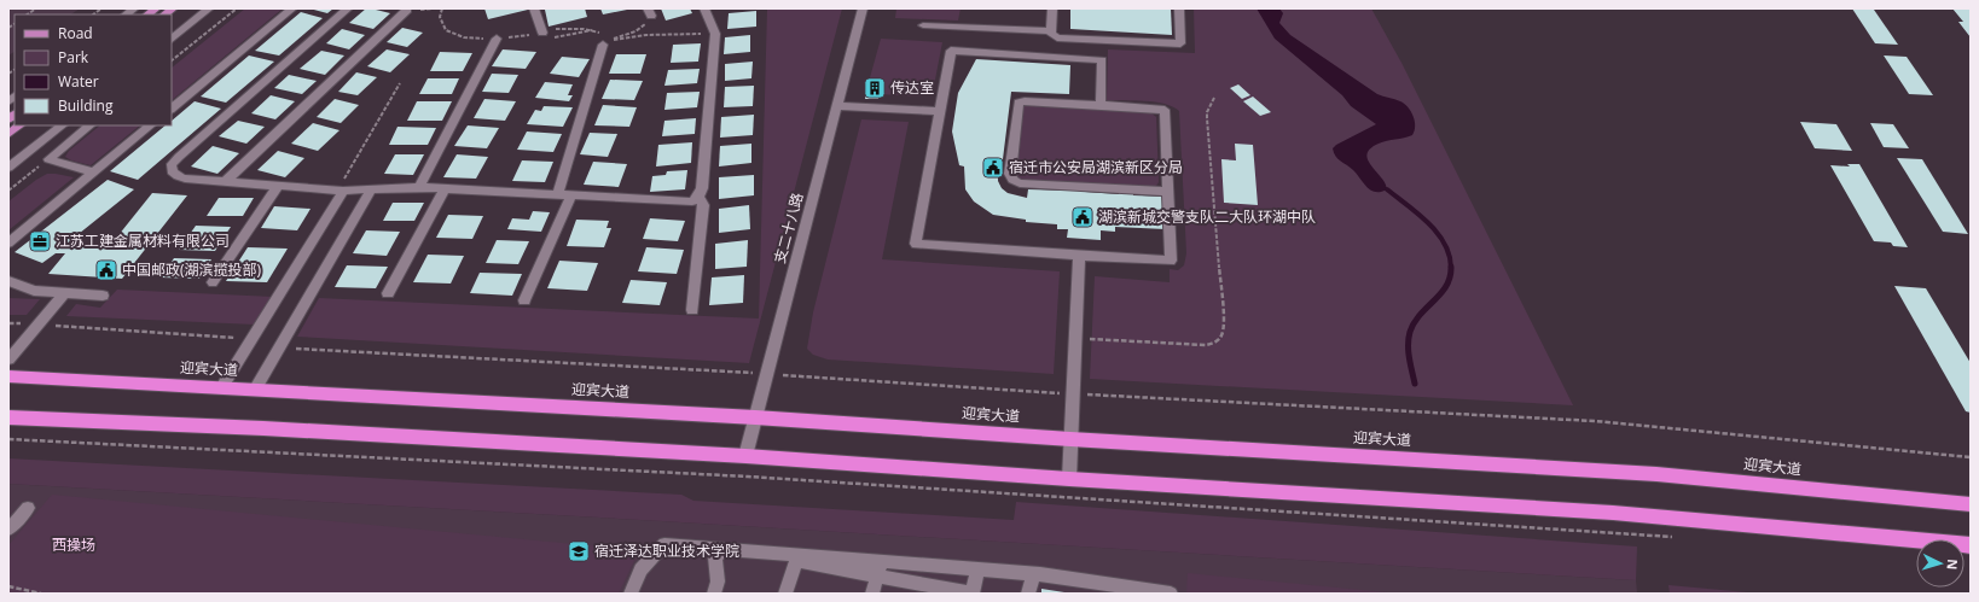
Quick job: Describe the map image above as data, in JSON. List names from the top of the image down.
{
  "streets": {
    "highway": ["迎宾大道"],
    "street": ["支二十八路"]
  },
  "crossings": [
    ["支二十八路", "迎宾大道"]
  ],
  "parks": ["西操场"],
  "places": {
    "building": ["传达室"],
    "public building": ["宿迁市公安局湖滨新区分局", "湖滨新城交警支队二大队环湖中队", "中国邮政(湖滨揽投部)"],
    "office": ["江苏工建金属材料有限公司"],
    "school or university": ["宿迁泽达职业技术学院"]
  },
  "legend": [
    "Road",
    "Park",
    "Water",
    "Building"
  ],
  "north": "right"
}
